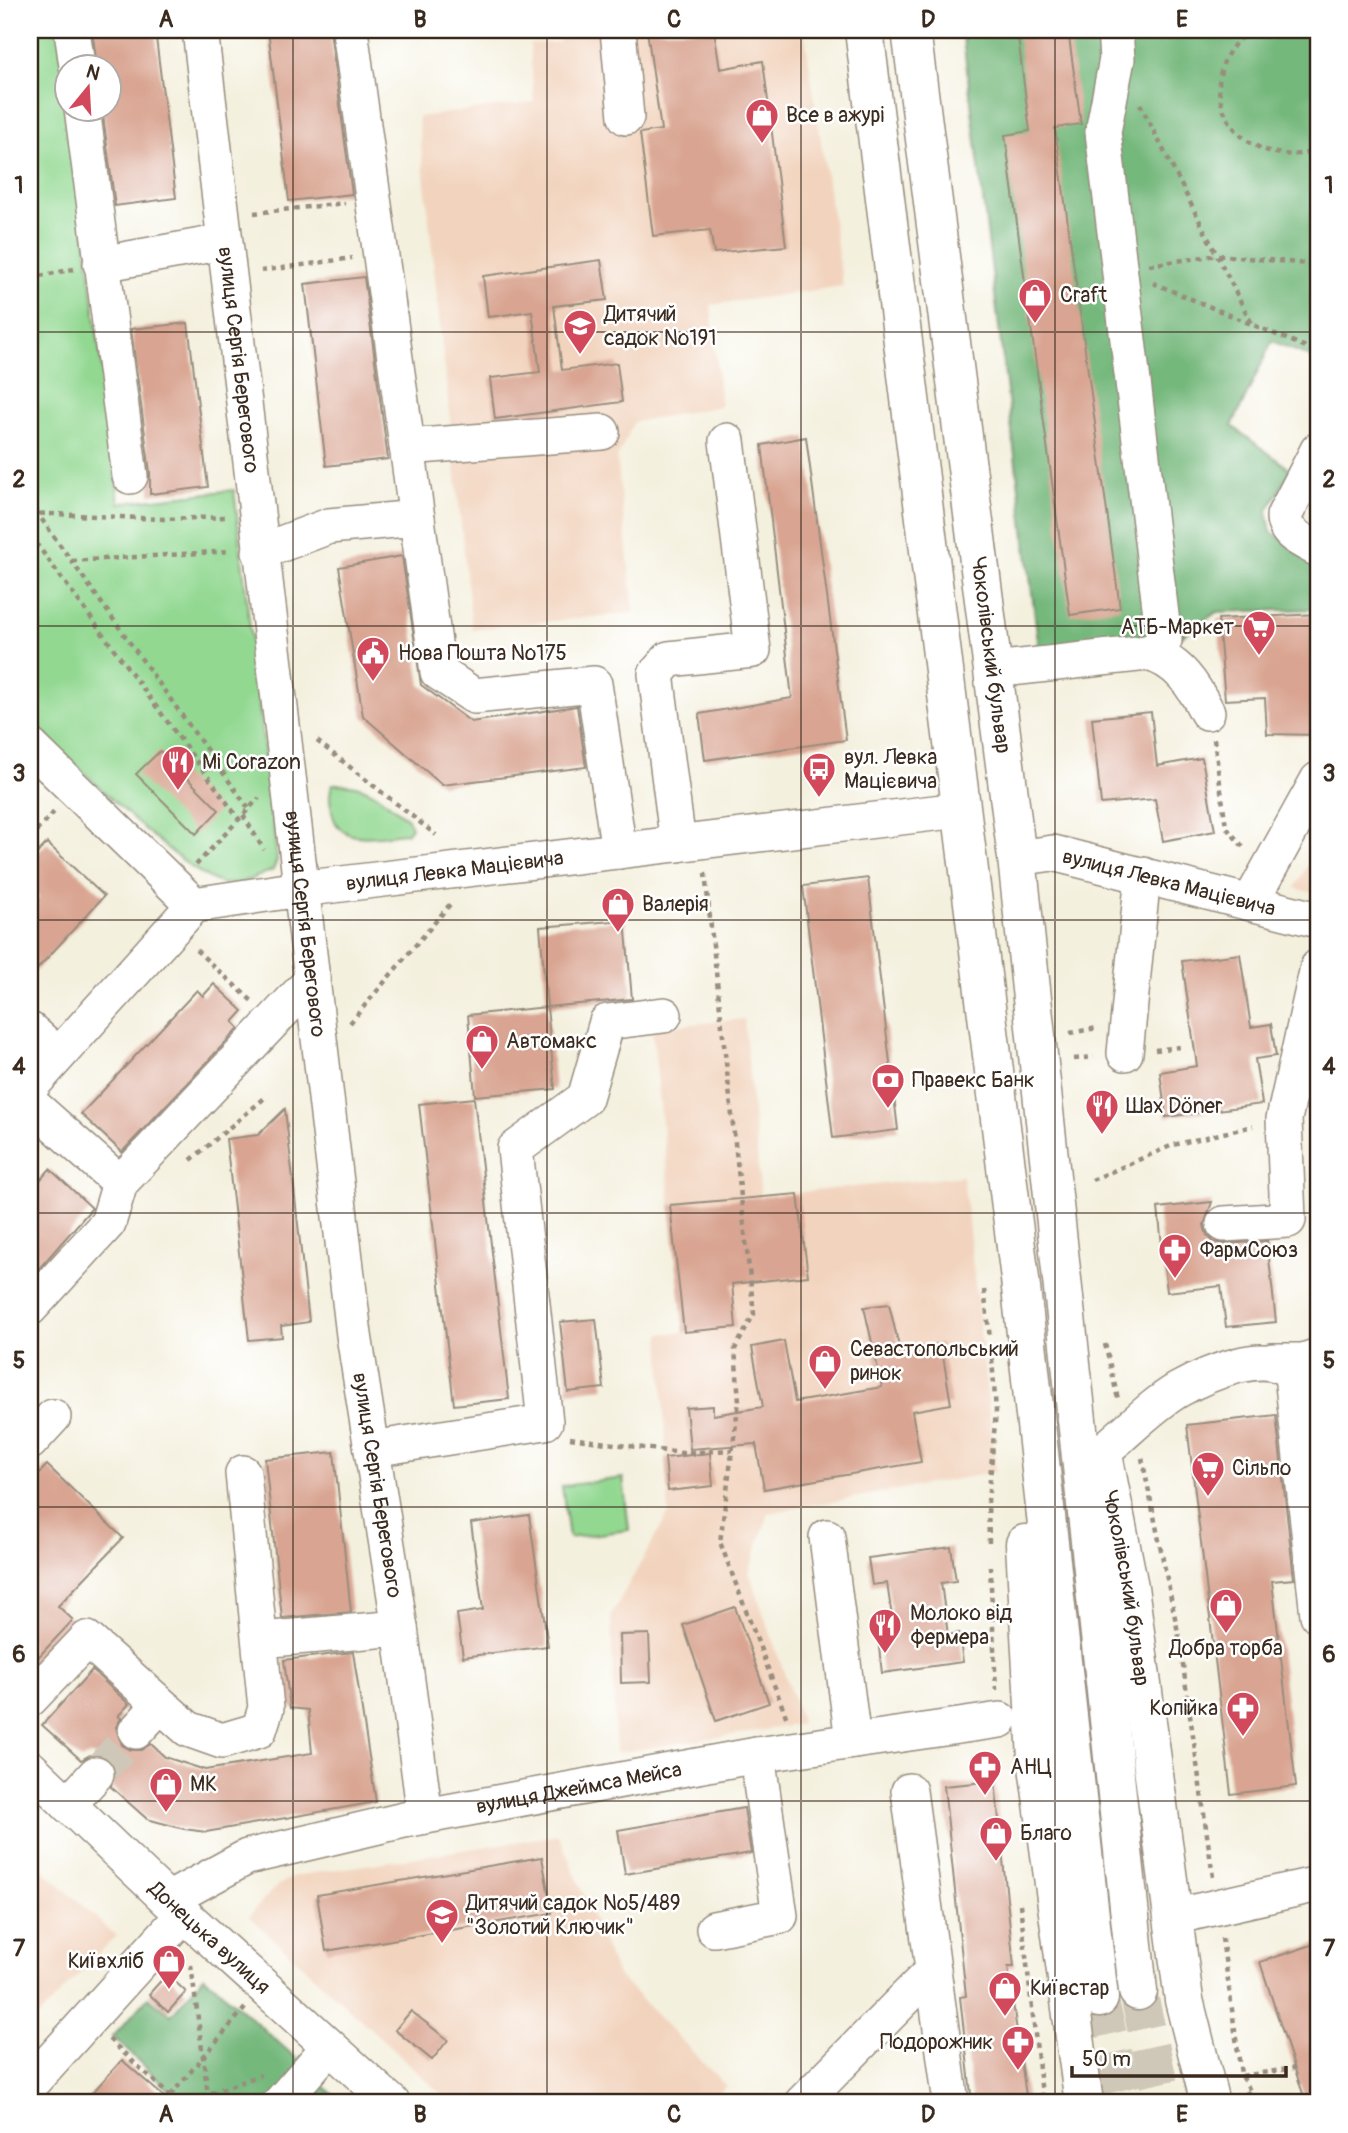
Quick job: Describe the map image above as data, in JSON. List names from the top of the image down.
{
  "streets": {
    "main road": ["Чоколівський бульвар"],
    "street": [
      "вулиця Сергія Берегового",
      "вулиця Левка Мацієвича",
      "вулиця Джеймса Мейса",
      "Донецька вулиця"
    ]
  },
  "crossings": [
    ["вулиця Сергія Берегового", "вулиця Левка Мацієвича"],
    ["вулиця Сергія Берегового", "вулиця Джеймса Мейса"],
    ["Чоколівський бульвар", "вулиця Левка Мацієвича"],
    ["вулиця Джеймса Мейса", "Донецька вулиця"]
  ],
  "places": {
    "shop": [
      "Все в ажурі",
      "Craft",
      "Валерія",
      "Автомакс",
      "Севастопольський ринок",
      "Добра торба",
      "МК",
      "Благо",
      "Київхліб",
      "Київстар"
    ],
    "school or university": ["Дитячий садок №191", "Дитячий садок №5/489 \"Золотий Ключик\""],
    "supermarket": ["АТБ-Маркет", "Сільпо"],
    "public building": ["Нова Пошта №175"],
    "restaurant": ["Mi Corazon", "Шах Döner", "Молоко від фермера"],
    "bus stop": ["вул. Левка Мацієвича"],
    "bank": ["Правекс Банк"],
    "pharmacy": [
      "ФармСоюз",
      "Копійка",
      "АНЦ",
      "Подорожник"
    ]
  },
  "scale_bar": "50 m",
  "north": "top",
  "grid": {
    "columns": [
      "A",
      "B",
      "C",
      "D",
      "E"
    ],
    "rows": [
      "1",
      "2",
      "3",
      "4",
      "5",
      "6",
      "7"
    ]
  }
}
